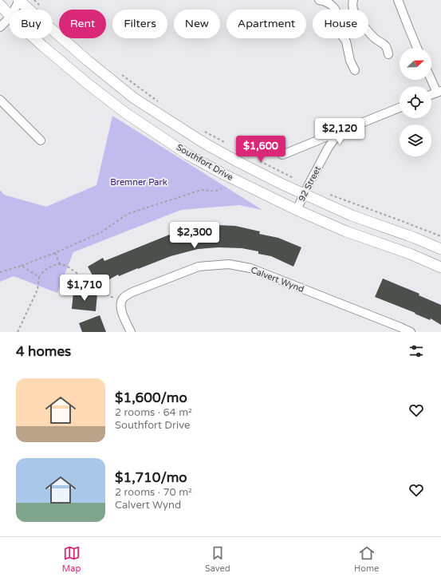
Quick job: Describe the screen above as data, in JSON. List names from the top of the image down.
{
  "streets": {
    "main road": ["Southfort Drive"],
    "street": ["92 Street", "Calvert Wynd"]
  },
  "crossings": [
    ["Southfort Drive", "92 Street"]
  ],
  "parks": ["Bremner Park"],
  "north": "right",
  "page": {
    "chip": [
      "Buy",
      "Rent",
      "Filters",
      "New",
      "Apartment",
      "House"
    ],
    "price": [
      "$2,120",
      "$1,600",
      "$2,300",
      "$1,710"
    ],
    "heading": "4 homes",
    "list": [
      {
        "name": "$1,600/mo",
        "note": "2 rooms · 64 m² · Southfort Drive"
      },
      {
        "name": "$1,710/mo",
        "note": "2 rooms · 70 m² · Calvert Wynd"
      }
    ],
    "tabs": ["Map", "Saved", "Home"]
  }
}
